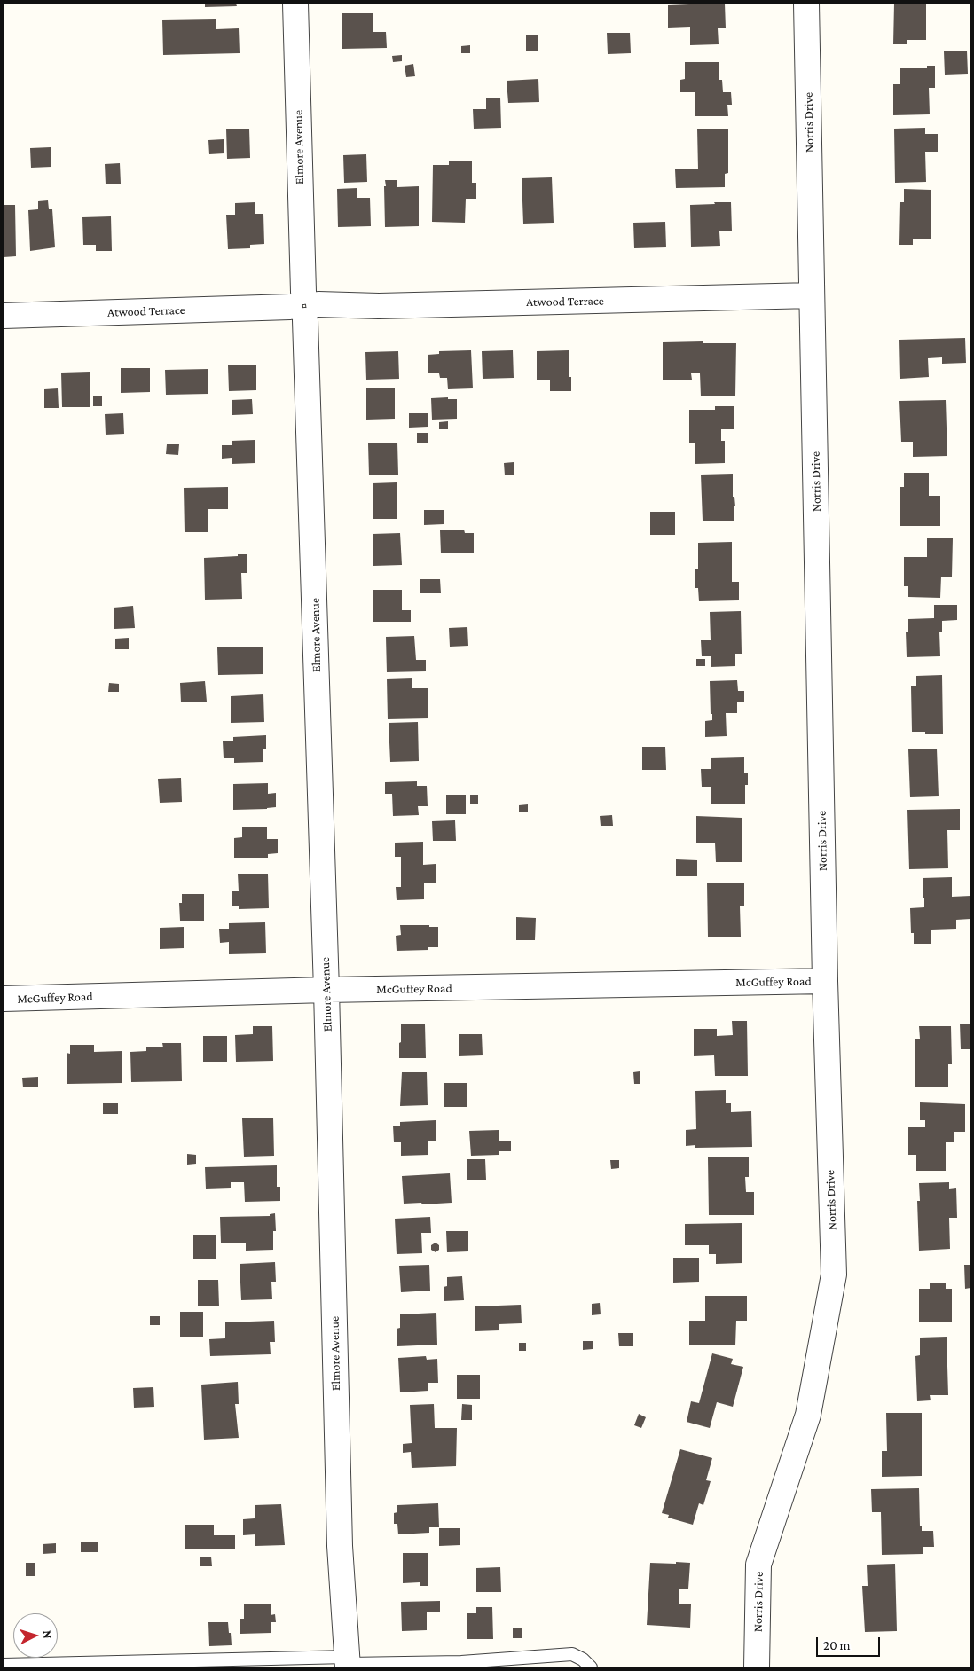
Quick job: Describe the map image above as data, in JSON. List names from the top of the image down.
{
  "streets": {
    "street": [
      "Norris Drive",
      "Elmore Avenue",
      "Atwood Terrace",
      "McGuffey Road"
    ]
  },
  "crossings": [
    ["Norris Drive", "Atwood Terrace"],
    ["Norris Drive", "McGuffey Road"],
    ["Elmore Avenue", "Atwood Terrace"],
    ["Elmore Avenue", "McGuffey Road"]
  ],
  "scale_bar": "20 m",
  "north": "right"
}
